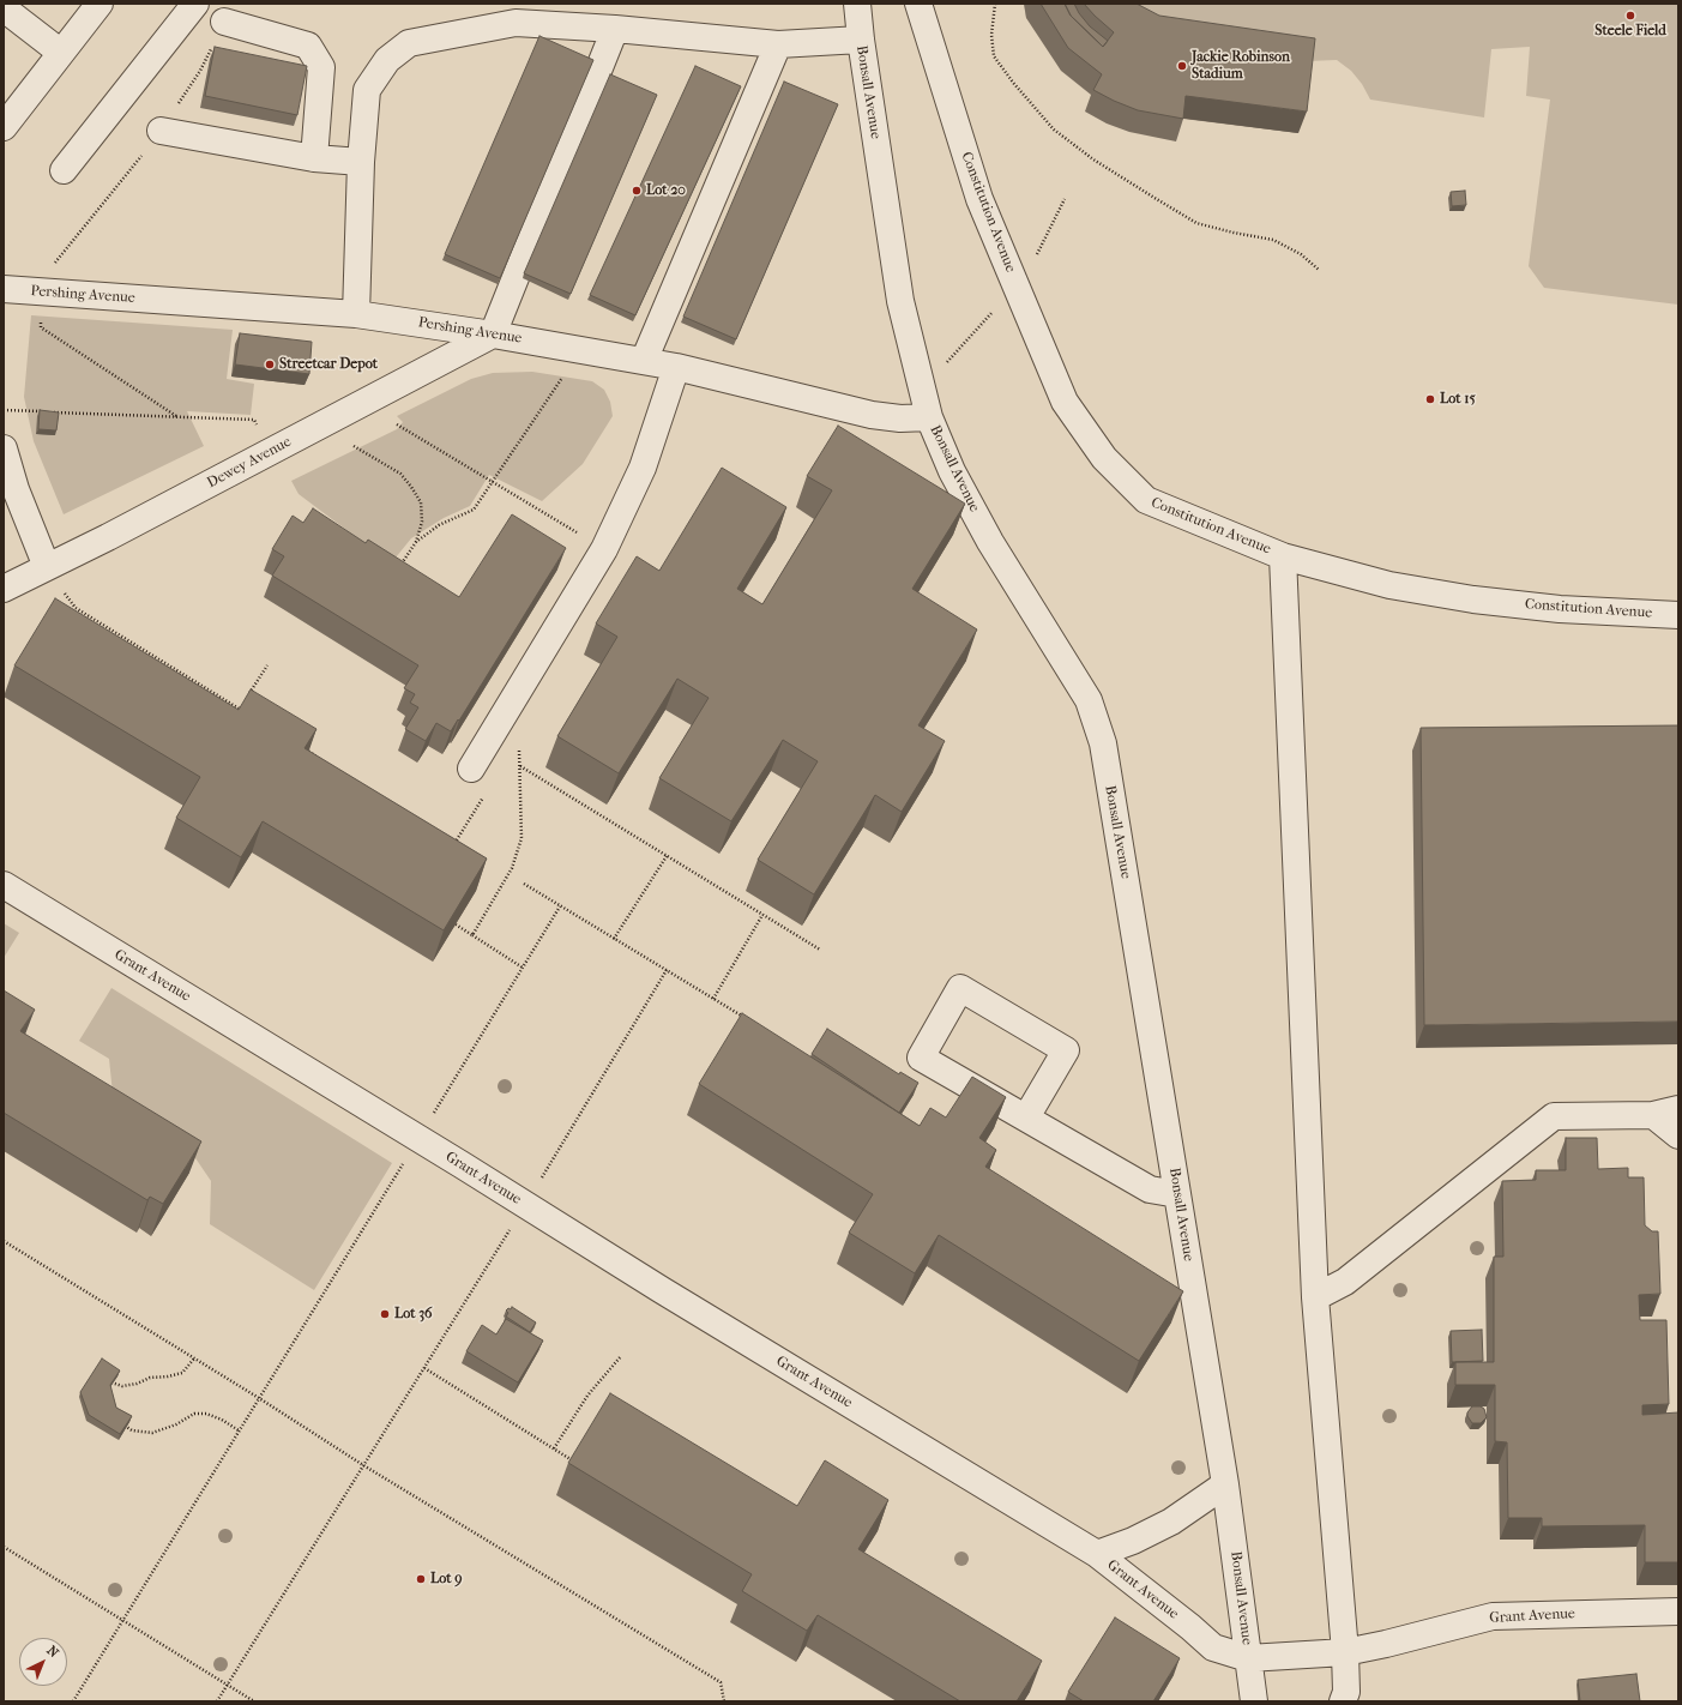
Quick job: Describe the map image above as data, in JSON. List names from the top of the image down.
{
  "streets": {
    "street": [
      "Bonsall Avenue",
      "Constitution Avenue",
      "Pershing Avenue",
      "Dewey Avenue",
      "Grant Avenue"
    ]
  },
  "crossings": [
    ["Bonsall Avenue", "Pershing Avenue"],
    ["Bonsall Avenue", "Grant Avenue"],
    ["Pershing Avenue", "Dewey Avenue"]
  ],
  "places": [
    "Steele Field",
    "Jackie Robinson Stadium",
    "Lot 20",
    "Streetcar Depot",
    "Lot 15",
    "Lot 36",
    "Lot 9"
  ],
  "north": "top right"
}
